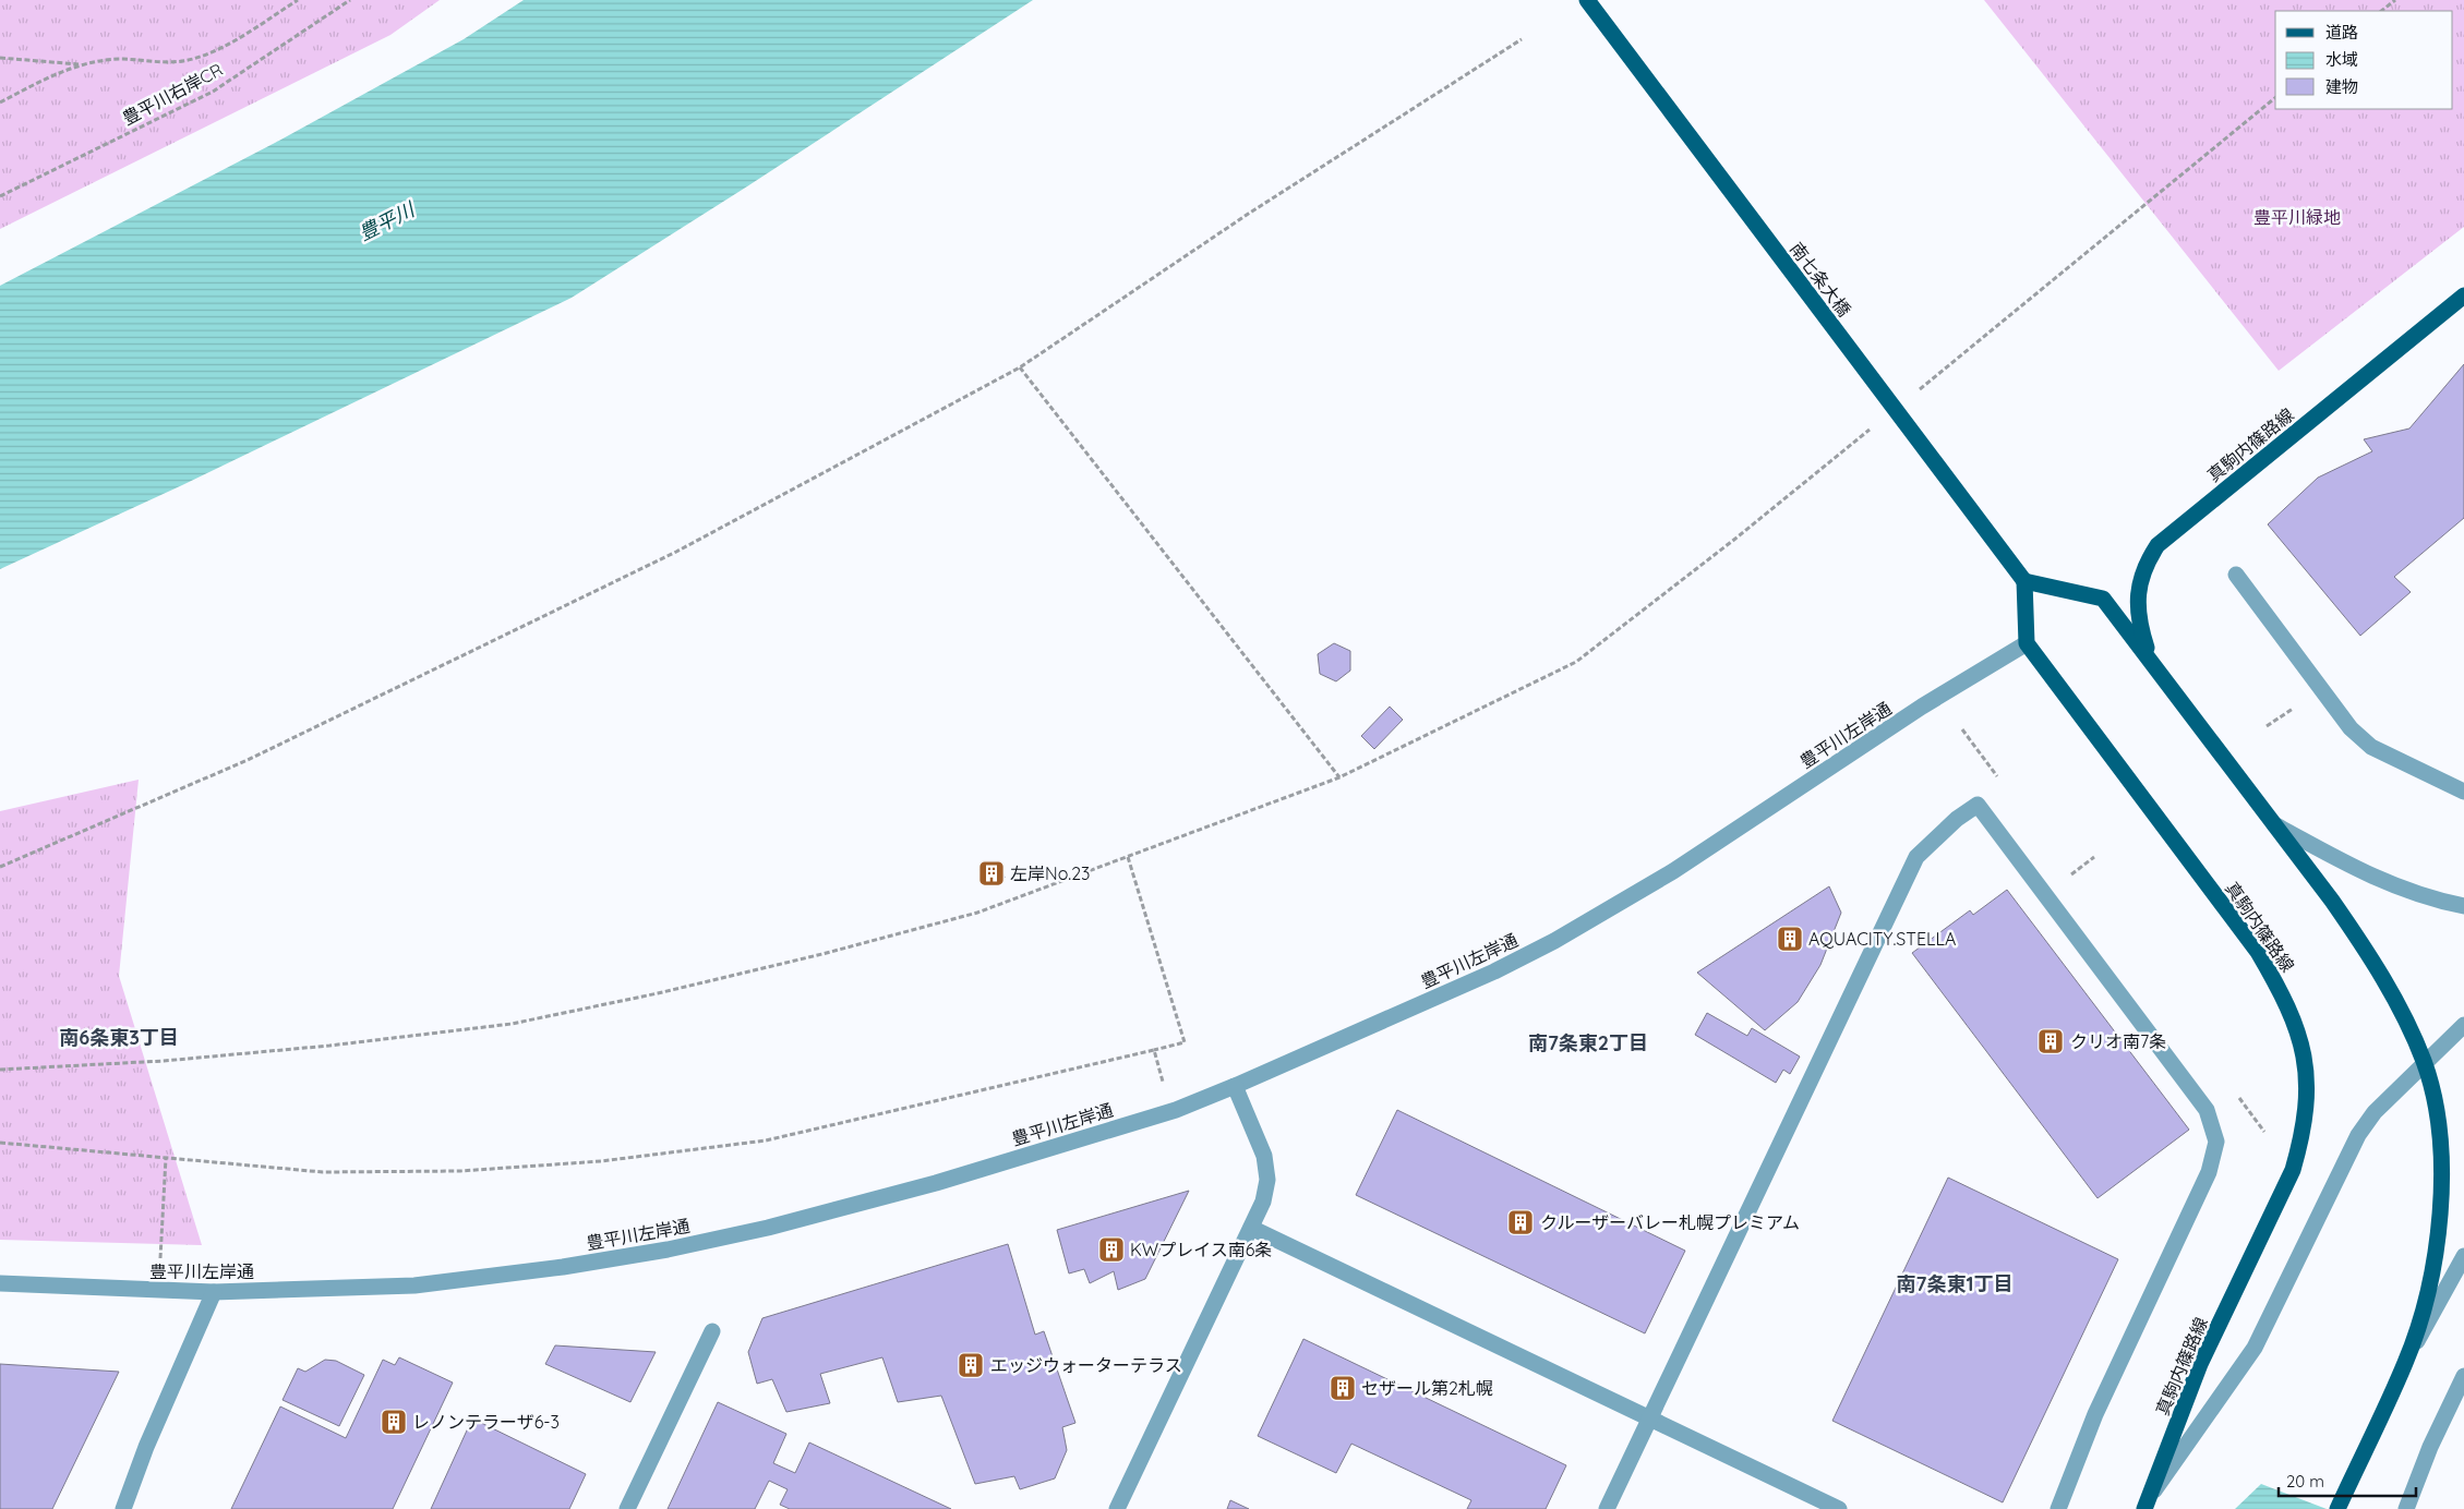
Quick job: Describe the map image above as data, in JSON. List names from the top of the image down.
{
  "streets": {
    "main road": ["南七条大橋", "真駒内篠路線"],
    "street": ["豊平川左岸通"],
    "path": ["豊平川右岸CR"]
  },
  "crossings": [
    ["南七条大橋", "真駒内篠路線"],
    ["真駒内篠路線", "豊平川左岸通"]
  ],
  "districts": ["南6条東3丁目", "南7条東2丁目", "南7条東1丁目"],
  "water": ["豊平川"],
  "parks": ["豊平川緑地"],
  "places": {
    "building": [
      "左岸No.23",
      "AQUACITY.STELLA",
      "クリオ南7条",
      "クルーザーバレー札幌プレミアム",
      "KWプレイス南6条",
      "エッジウォーターテラス",
      "セザール第2札幌",
      "レノンテラーザ6-3"
    ]
  },
  "legend": ["道路", "水域", "建物"],
  "scale_bar": "20 m"
}
